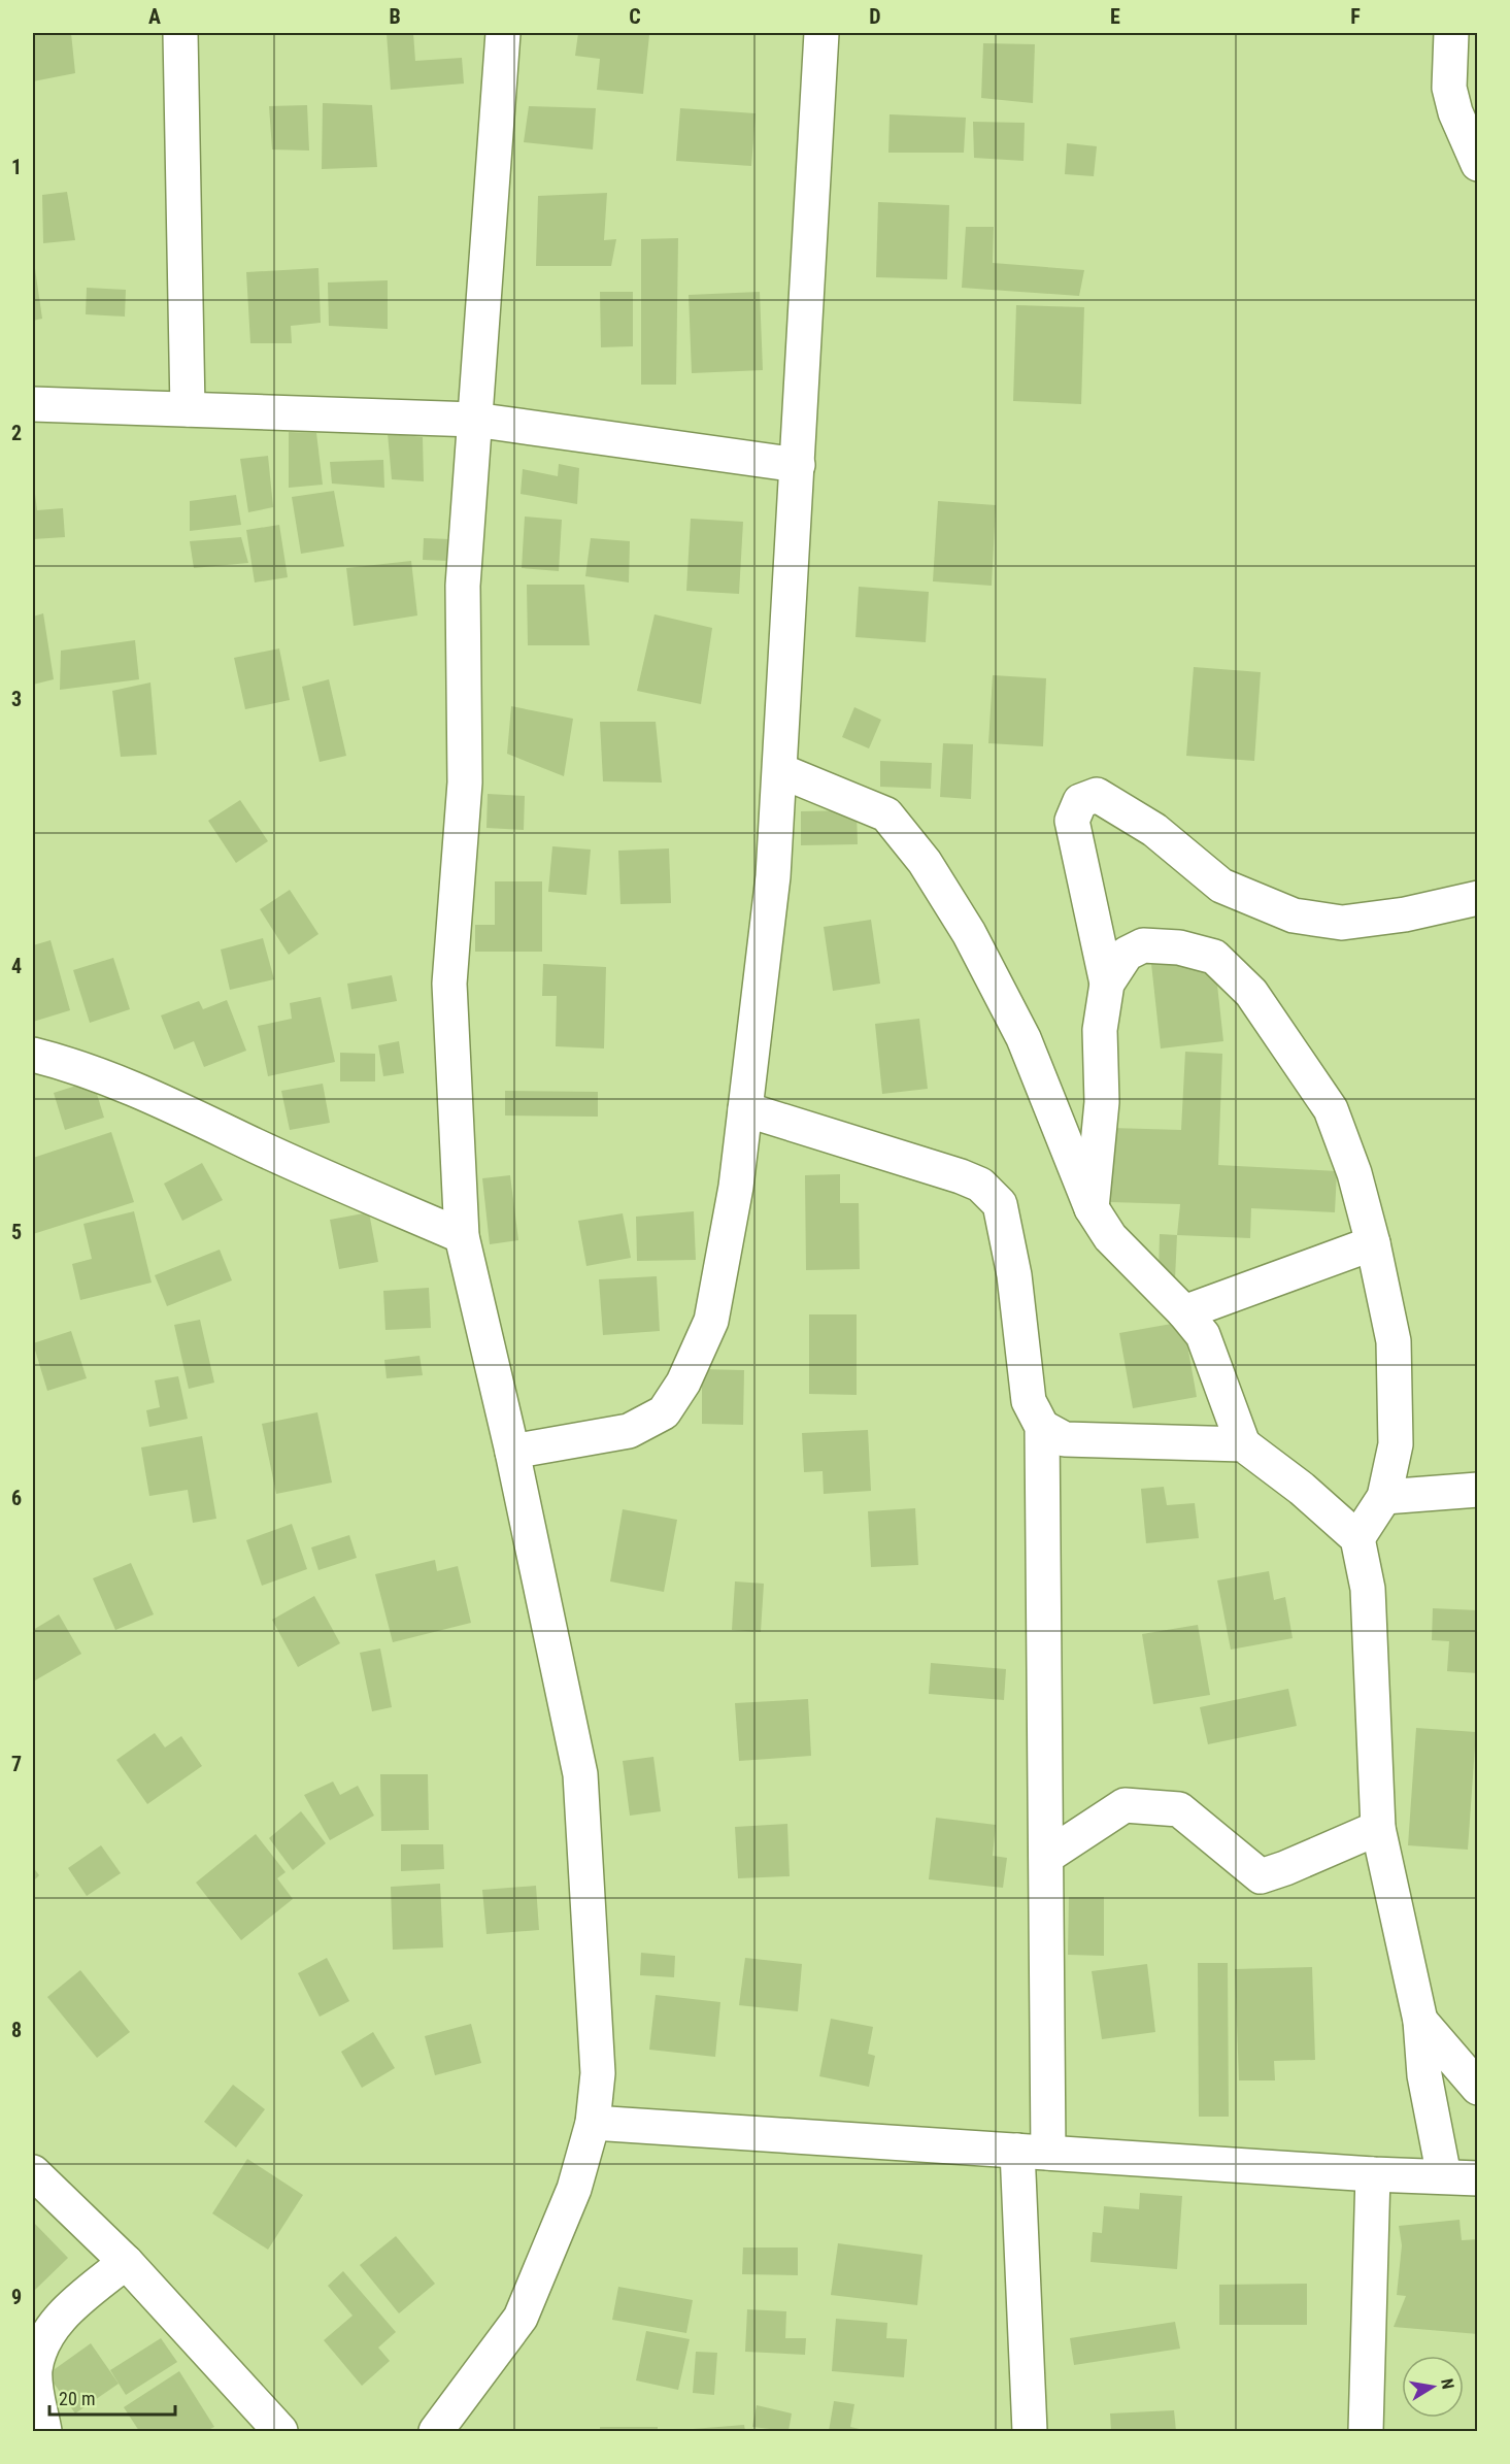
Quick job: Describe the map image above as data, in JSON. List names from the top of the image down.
{
  "scale_bar": "20 m",
  "north": "right",
  "grid": {
    "columns": [
      "A",
      "B",
      "C",
      "D",
      "E",
      "F"
    ],
    "rows": [
      "1",
      "2",
      "3",
      "4",
      "5",
      "6",
      "7",
      "8",
      "9"
    ]
  }
}
